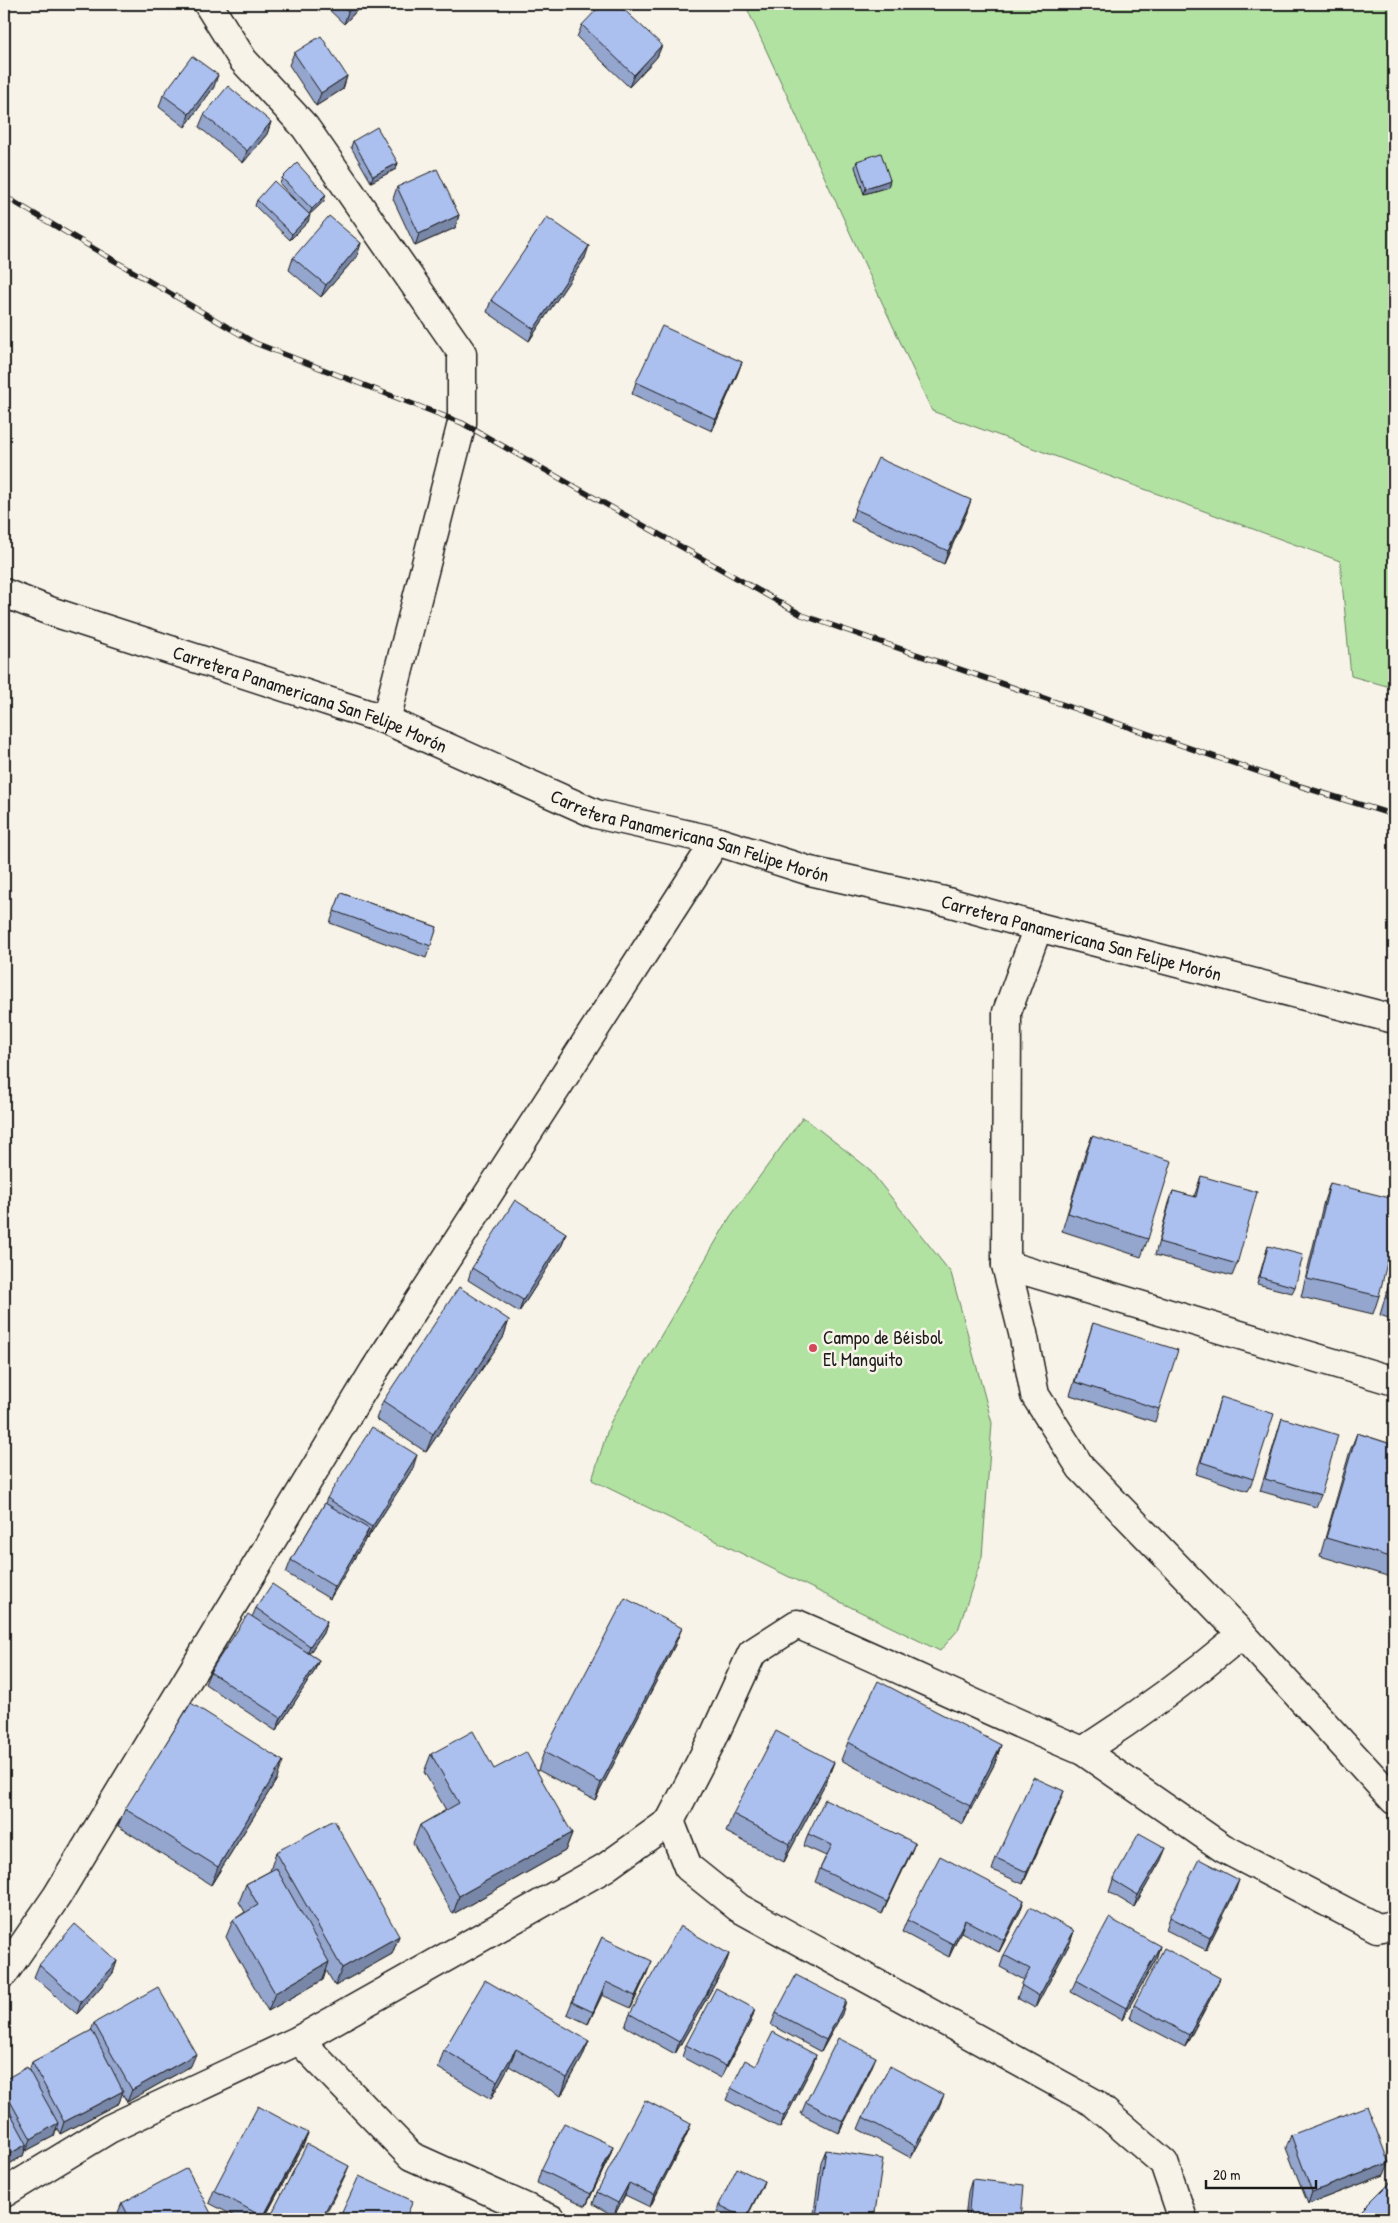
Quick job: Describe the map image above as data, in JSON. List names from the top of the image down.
{
  "streets": {
    "street": ["Carretera Panamericana San Felipe Morón"]
  },
  "places": ["Campo de Béisbol El Manguito"],
  "scale_bar": "20 m"
}
